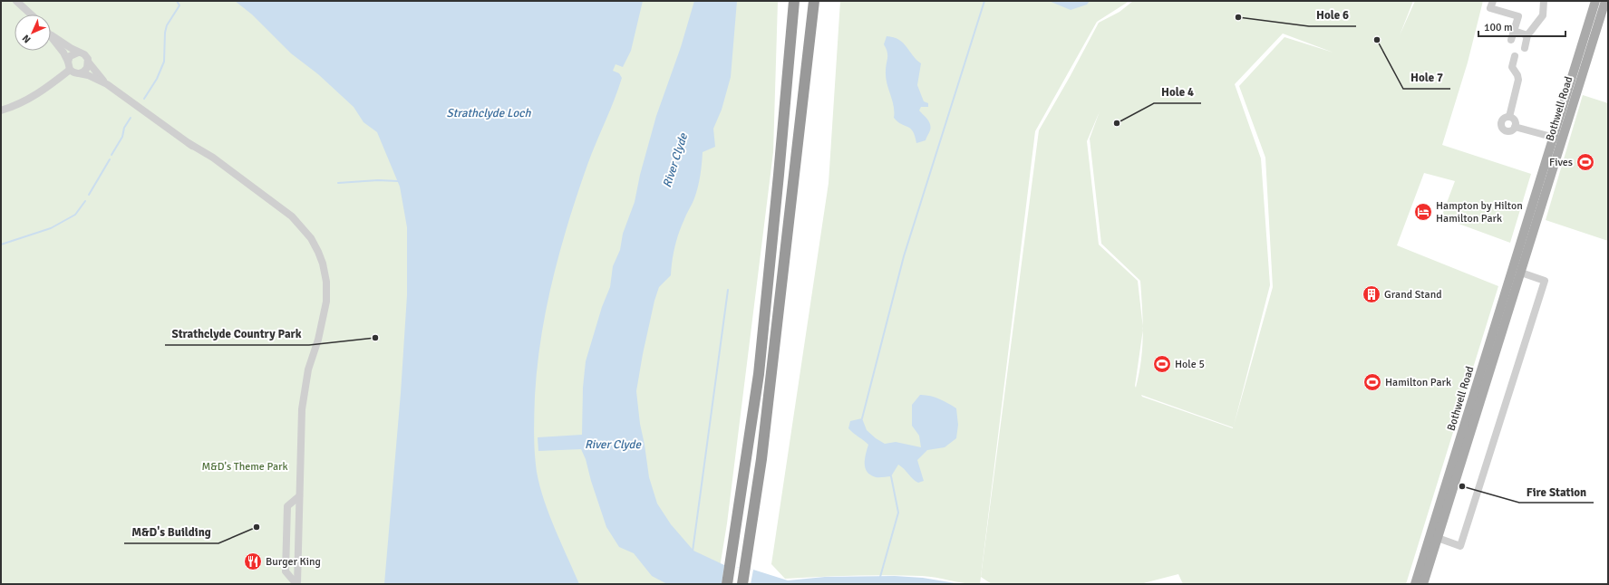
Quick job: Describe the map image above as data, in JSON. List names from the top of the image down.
{
  "streets": {
    "main road": ["Bothwell Road"]
  },
  "water": ["Strathclyde Loch", "River Clyde"],
  "parks": ["M&D's Theme Park"],
  "places": {
    "other": [
      "Hole 6",
      "Hole 7",
      "Hole 4",
      "Strathclyde Country Park",
      "Fire Station",
      "M&D's Building"
    ],
    "sports": ["Fives", "Hole 5", "Hamilton Park"],
    "hotel": ["Hampton by Hilton Hamilton Park"],
    "building": ["Grand Stand"],
    "restaurant": ["Burger King"]
  },
  "scale_bar": "100 m",
  "north": "bottom left"
}
